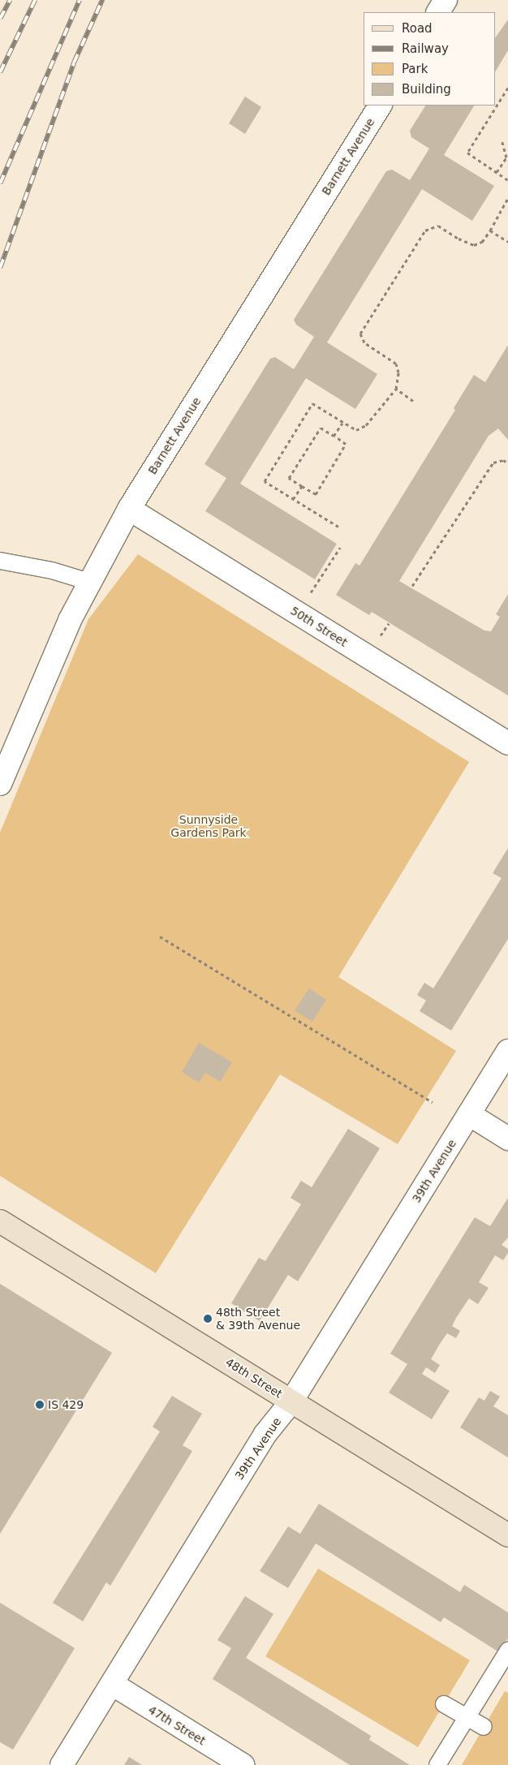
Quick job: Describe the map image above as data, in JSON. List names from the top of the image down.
{
  "streets": {
    "street": [
      "Barnett Avenue",
      "50th Street",
      "39th Avenue",
      "48th Street",
      "47th Street"
    ]
  },
  "crossings": [
    ["Barnett Avenue", "50th Street"],
    ["39th Avenue", "48th Street"],
    ["39th Avenue", "47th Street"]
  ],
  "parks": ["Sunnyside Gardens Park"],
  "places": ["48th Street & 39th Avenue", "IS 429"],
  "legend": [
    "Road",
    "Railway",
    "Park",
    "Building"
  ]
}
